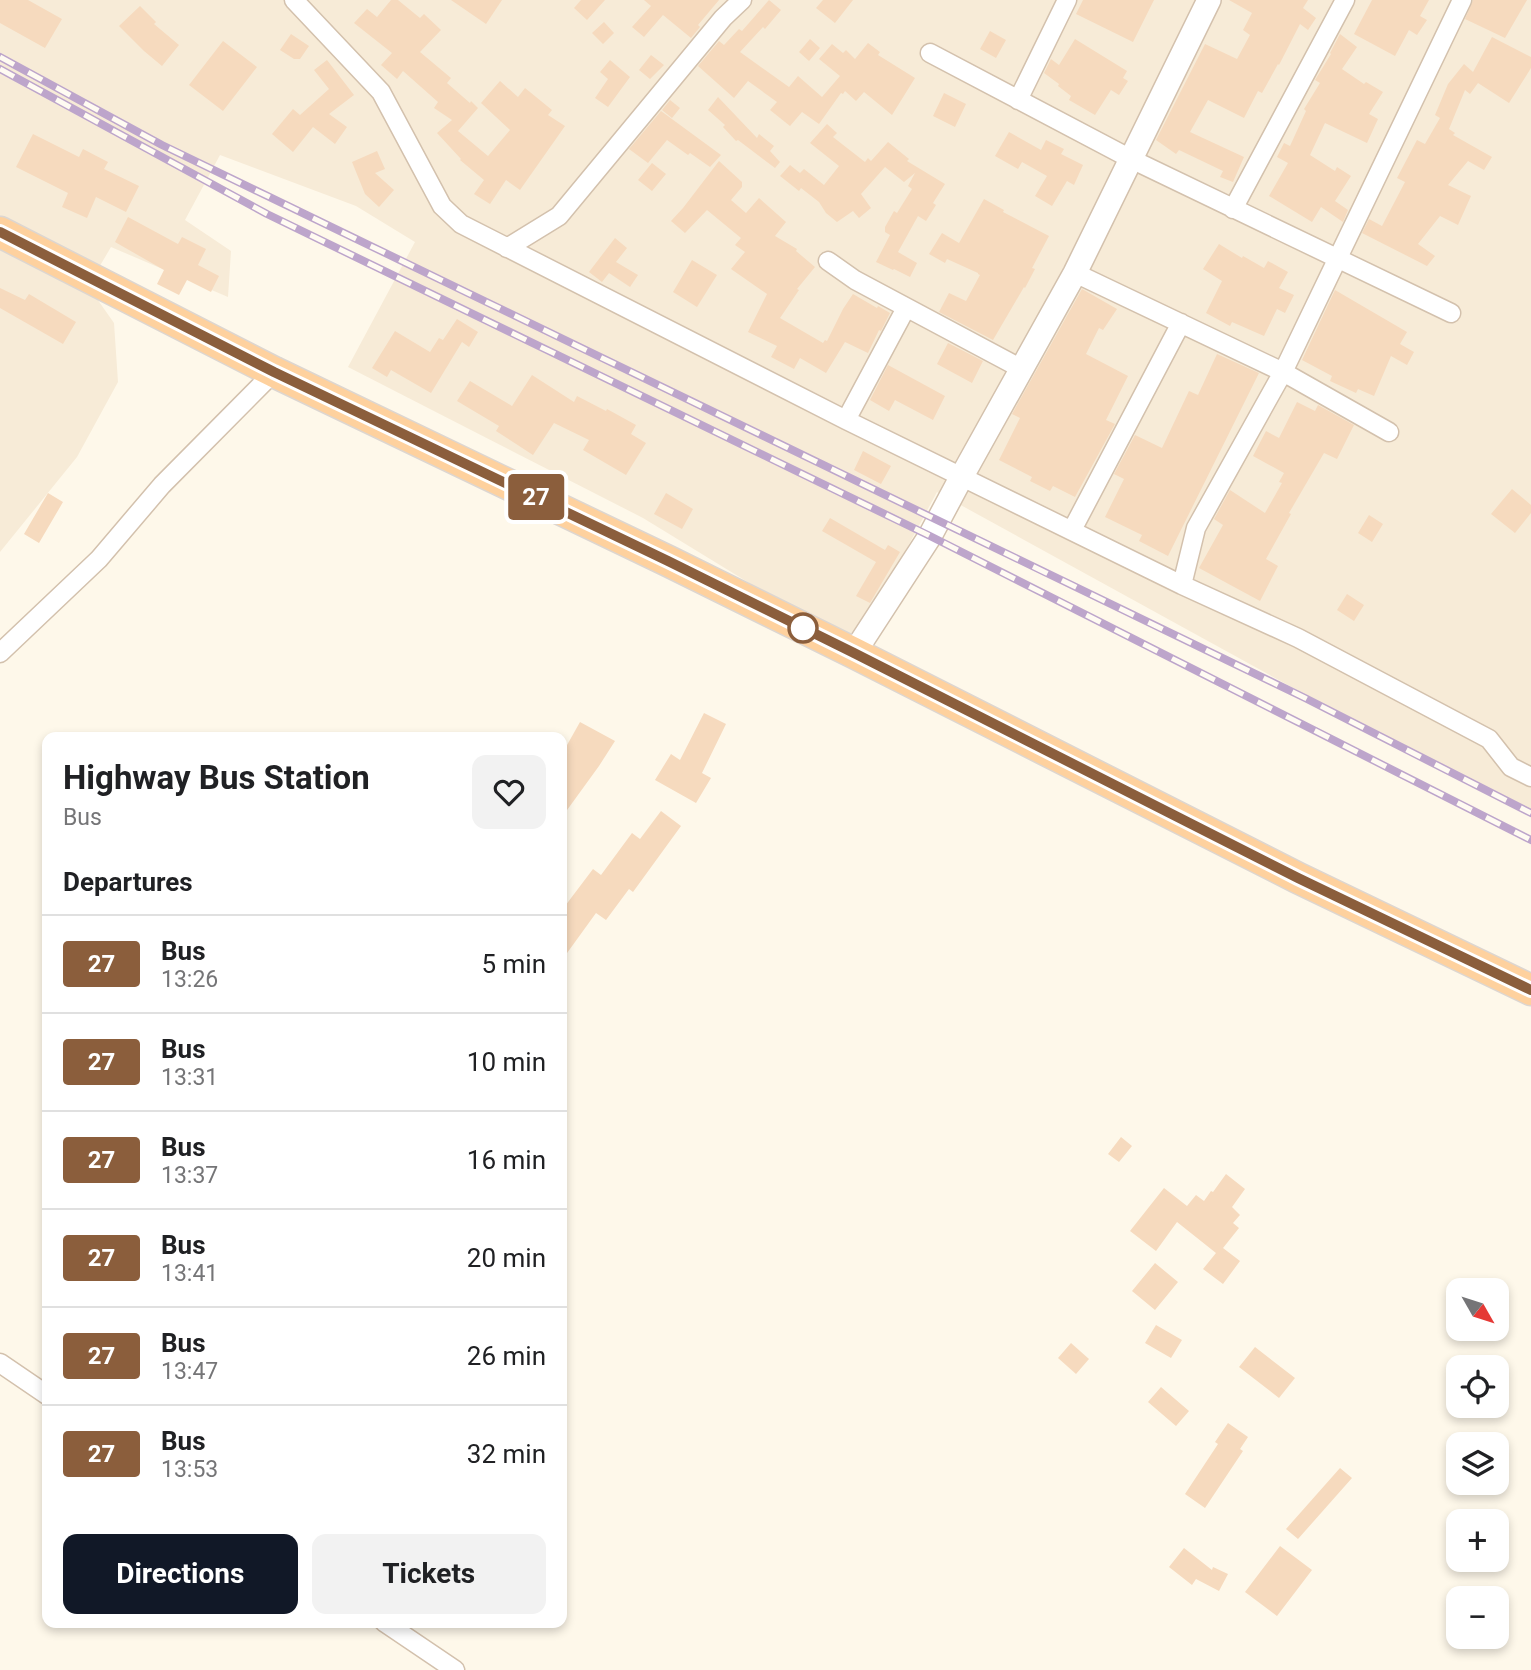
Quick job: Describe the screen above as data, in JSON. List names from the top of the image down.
{
  "lines": ["bus line 27"],
  "north": "bottom right",
  "page": {
    "on_map": "27",
    "heading": [
      ["Highway Bus Station", "Bus"],
      "Departures"
    ],
    "list": [
      {
        "mark": "27",
        "name": "Bus",
        "note": "13:26",
        "value": "5 min"
      },
      {
        "mark": "27",
        "name": "Bus",
        "note": "13:31",
        "value": "10 min"
      },
      {
        "mark": "27",
        "name": "Bus",
        "note": "13:37",
        "value": "16 min"
      },
      {
        "mark": "27",
        "name": "Bus",
        "note": "13:41",
        "value": "20 min"
      },
      {
        "mark": "27",
        "name": "Bus",
        "note": "13:47",
        "value": "26 min"
      },
      {
        "mark": "27",
        "name": "Bus",
        "note": "13:53",
        "value": "32 min"
      }
    ],
    "map_buttons": ["+", "−"],
    "buttons": ["Directions", "Tickets"]
  }
}
